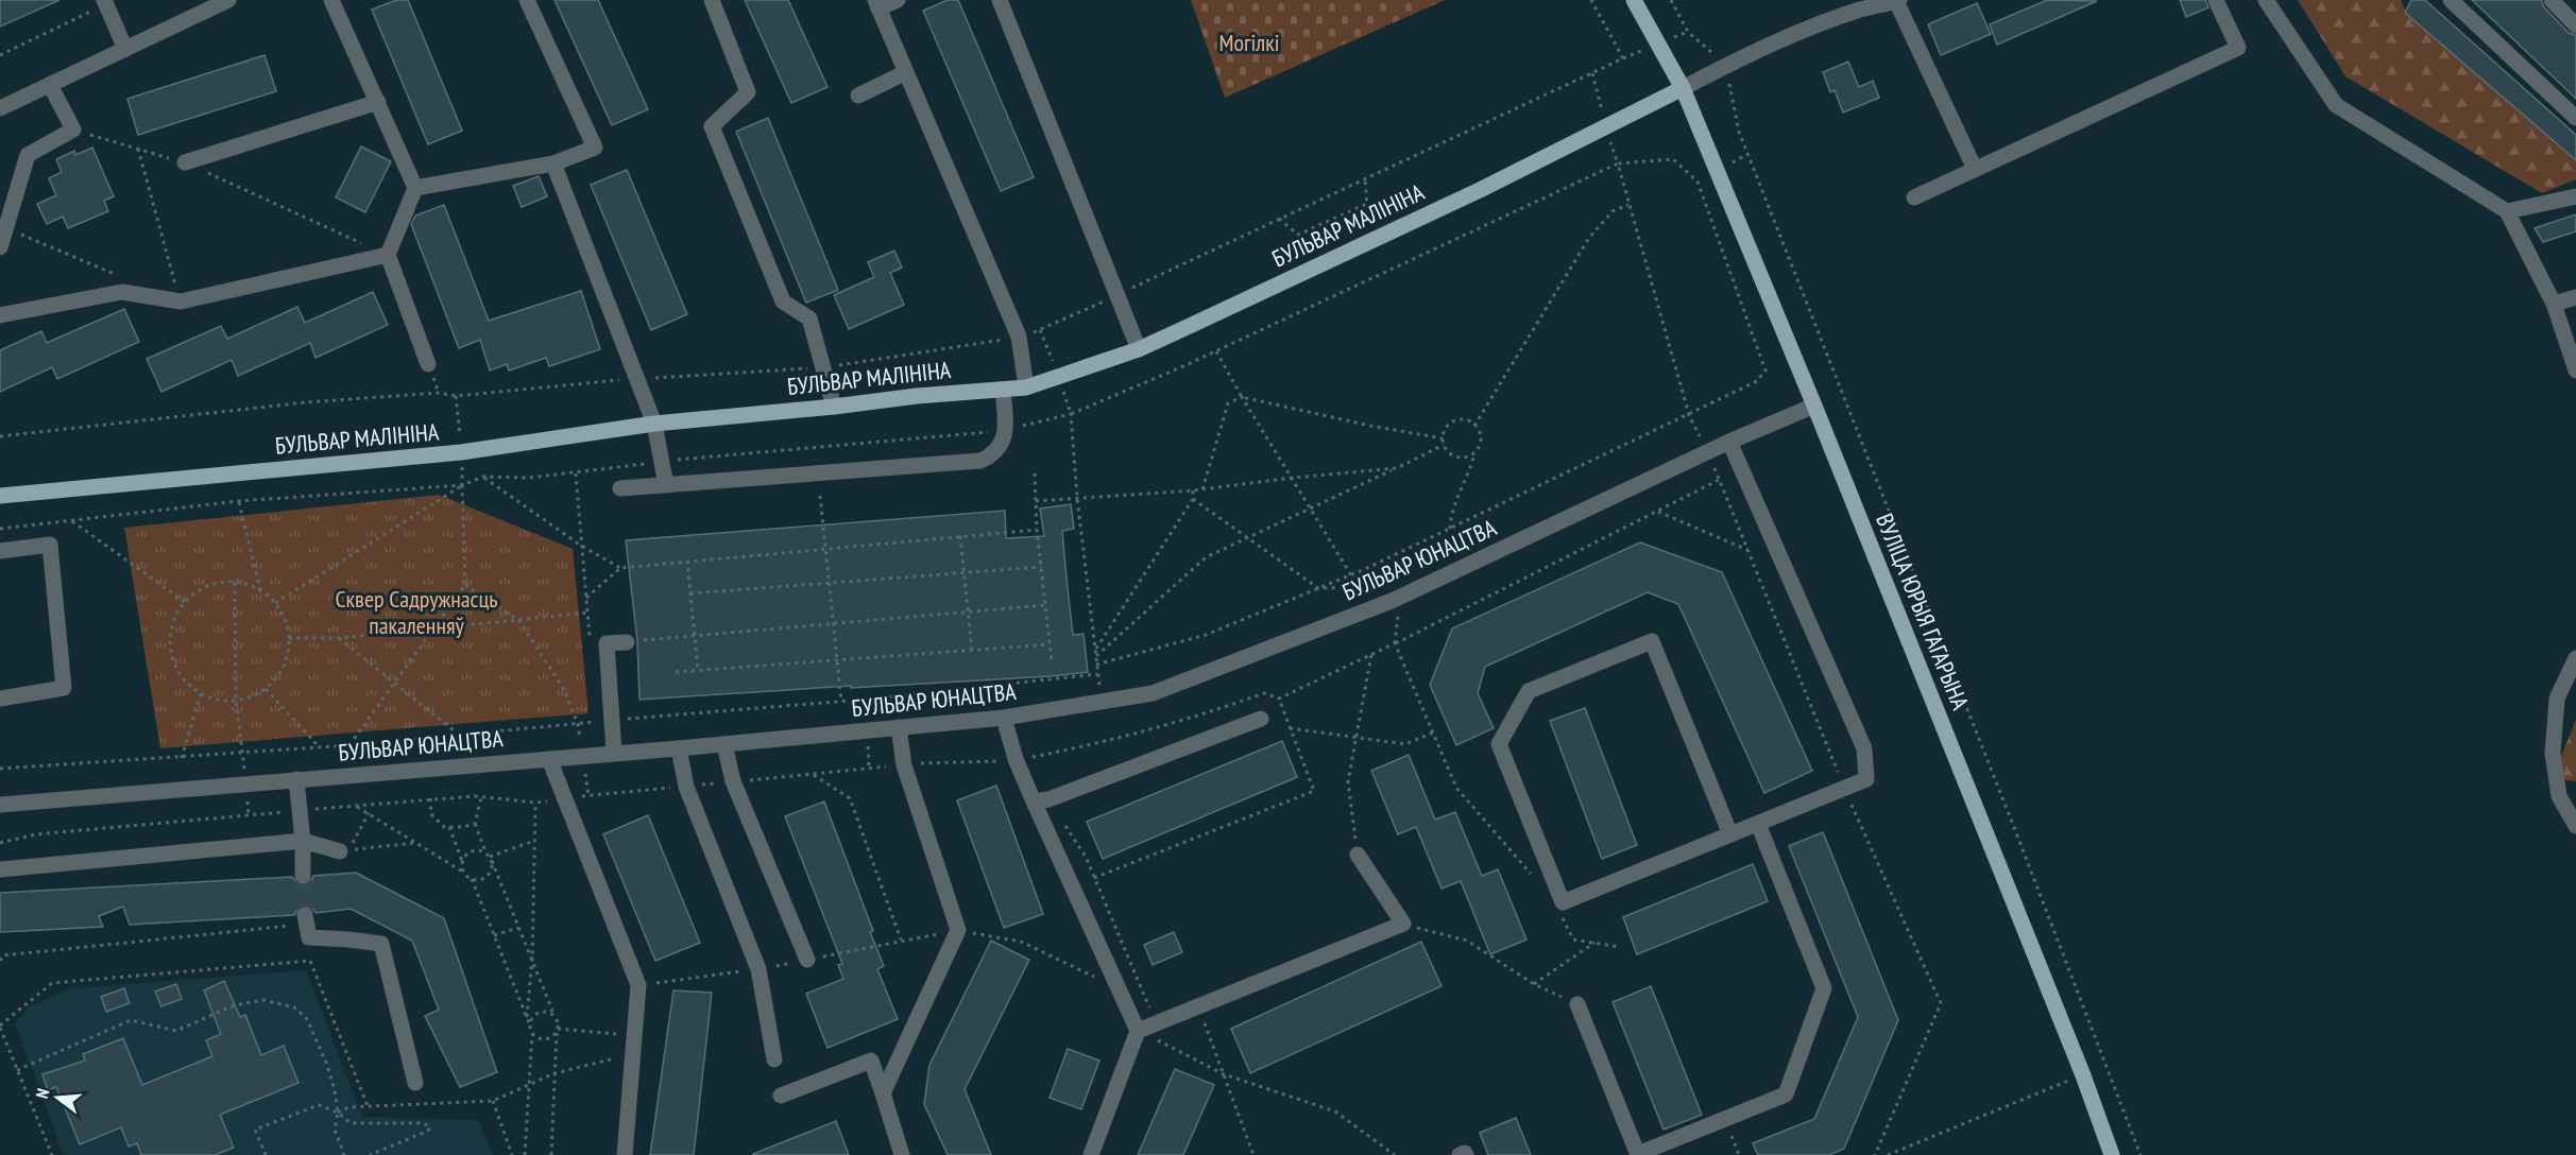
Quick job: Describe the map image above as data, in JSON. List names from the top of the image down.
{
  "streets": {
    "main road": ["БУЛЬВАР МАЛІНІНА", "ВУЛІЦА ЮРЫЯ ГАГАРЫНА"],
    "street": ["БУЛЬВАР ЮНАЦТВА"]
  },
  "crossings": [
    ["БУЛЬВАР МАЛІНІНА", "ВУЛІЦА ЮРЫЯ ГАГАРЫНА"],
    ["БУЛЬВАР ЮНАЦТВА", "ВУЛІЦА ЮРЫЯ ГАГАРЫНА"]
  ],
  "parks": ["Могілкі", "Сквер Садружнасць пакаленняў"],
  "north": "left"
}
